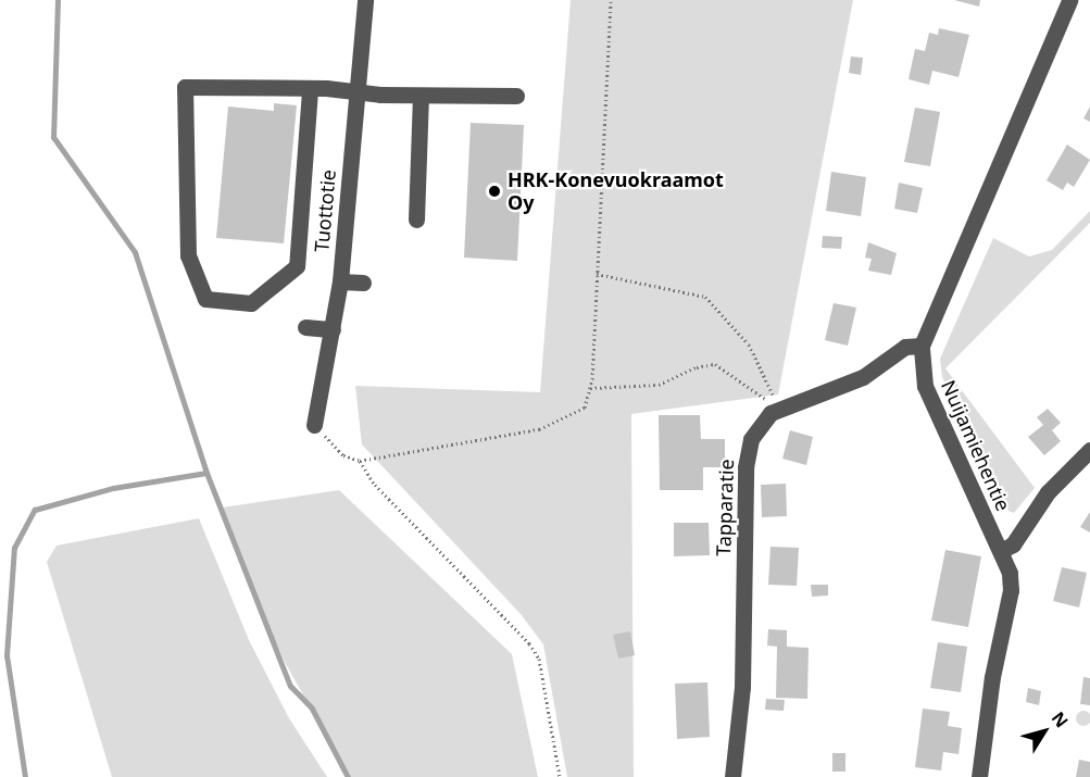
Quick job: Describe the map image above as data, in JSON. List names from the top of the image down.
{
  "streets": {
    "street": ["Tuottotie", "Nuijamiehentie", "Tapparatie"]
  },
  "crossings": [
    ["Nuijamiehentie", "Tapparatie"]
  ],
  "places": ["HRK-Konevuokraamot Oy"],
  "north": "top right"
}
